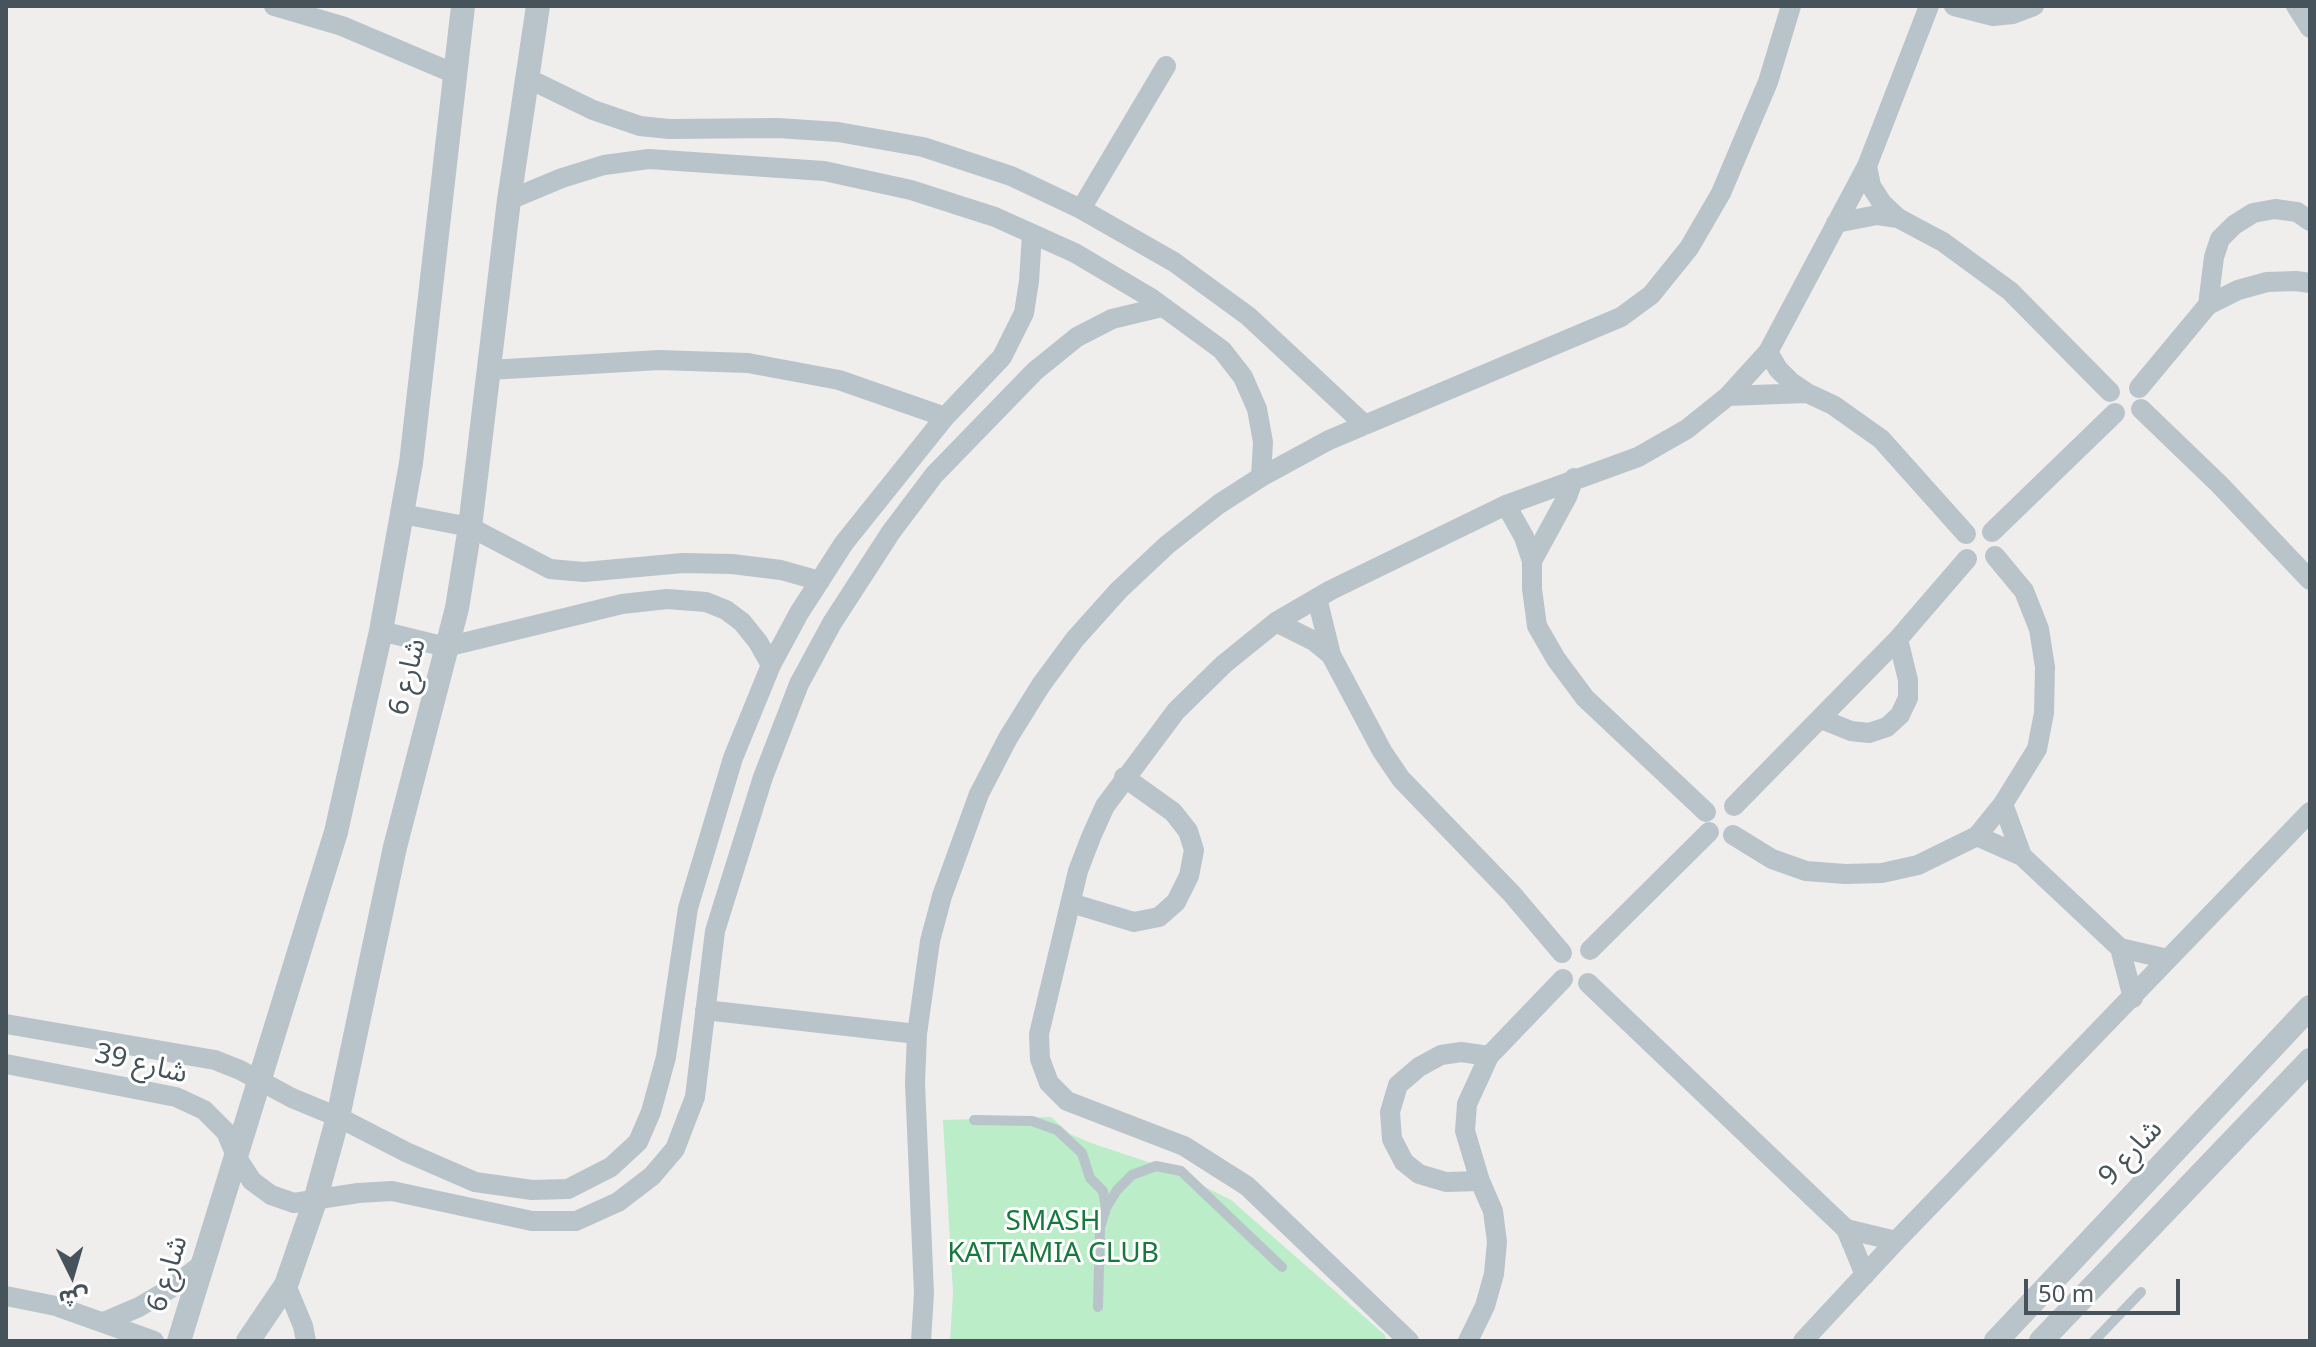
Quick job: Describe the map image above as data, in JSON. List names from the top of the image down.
{
  "streets": {
    "street": ["شارع 6", "شارع 39", "شارع 9"]
  },
  "crossings": [
    ["شارع 6", "شارع 39"]
  ],
  "parks": ["SMASH KATTAMIA CLUB"],
  "scale_bar": "50 m",
  "north": "bottom"
}
